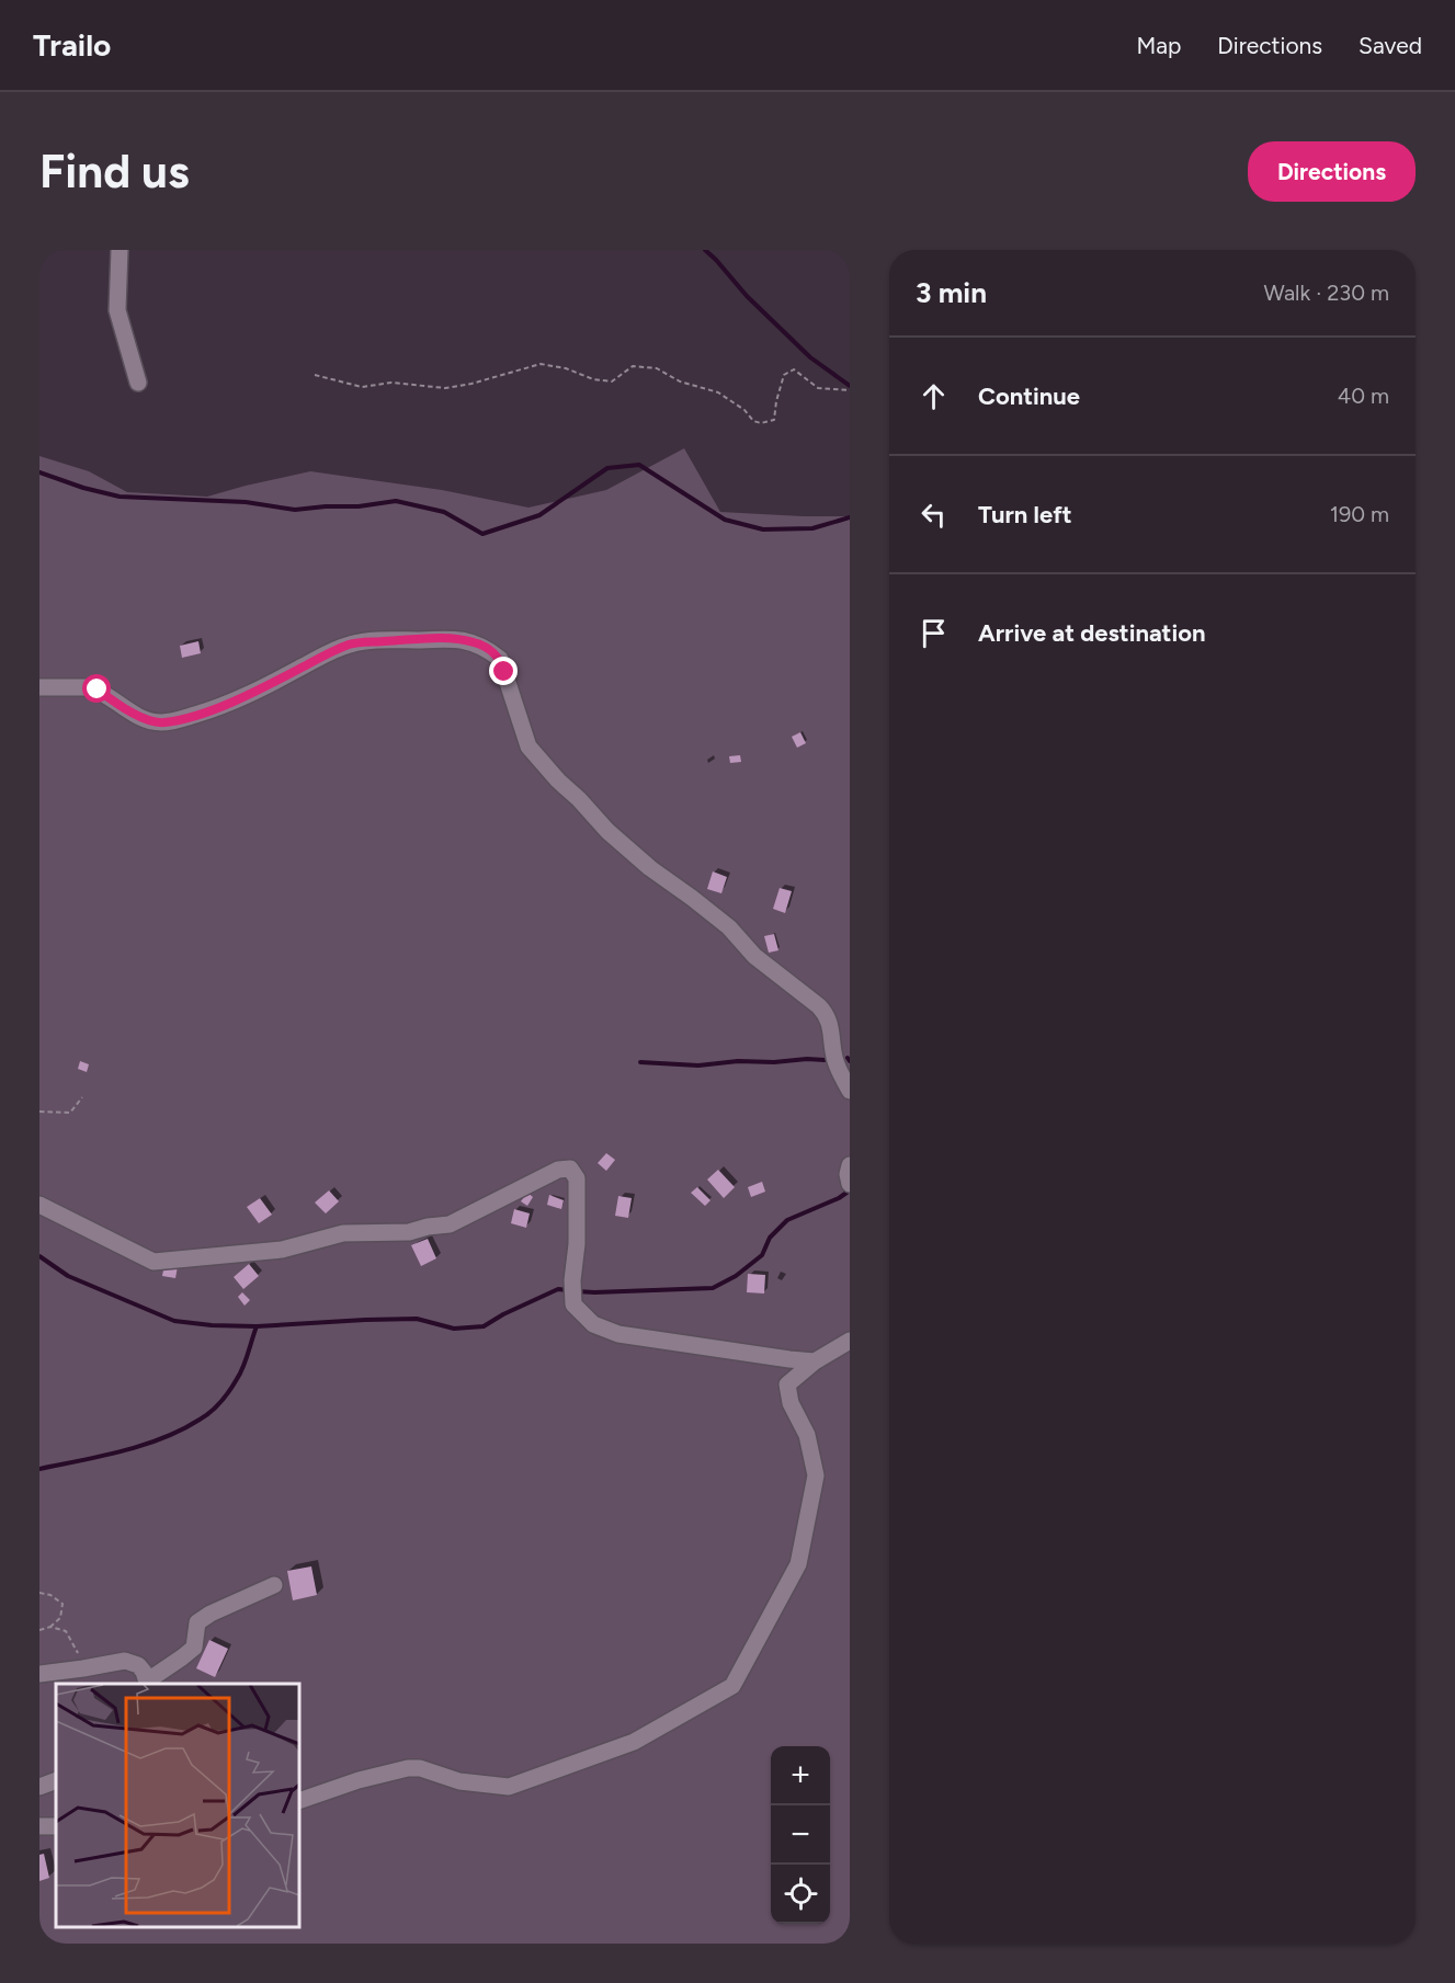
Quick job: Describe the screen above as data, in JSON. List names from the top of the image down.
{
  "page": {
    "header": "Trailo",
    "nav": ["Map", "Directions", "Saved"],
    "buttons": "Directions",
    "title": "Find us",
    "heading": ["3 min", "Walk · 230 m"],
    "list": [
      ["Continue", "40 m"],
      ["Turn left", "190 m"],
      "Arrive at destination"
    ],
    "map_buttons": ["+", "−"]
  }
}
